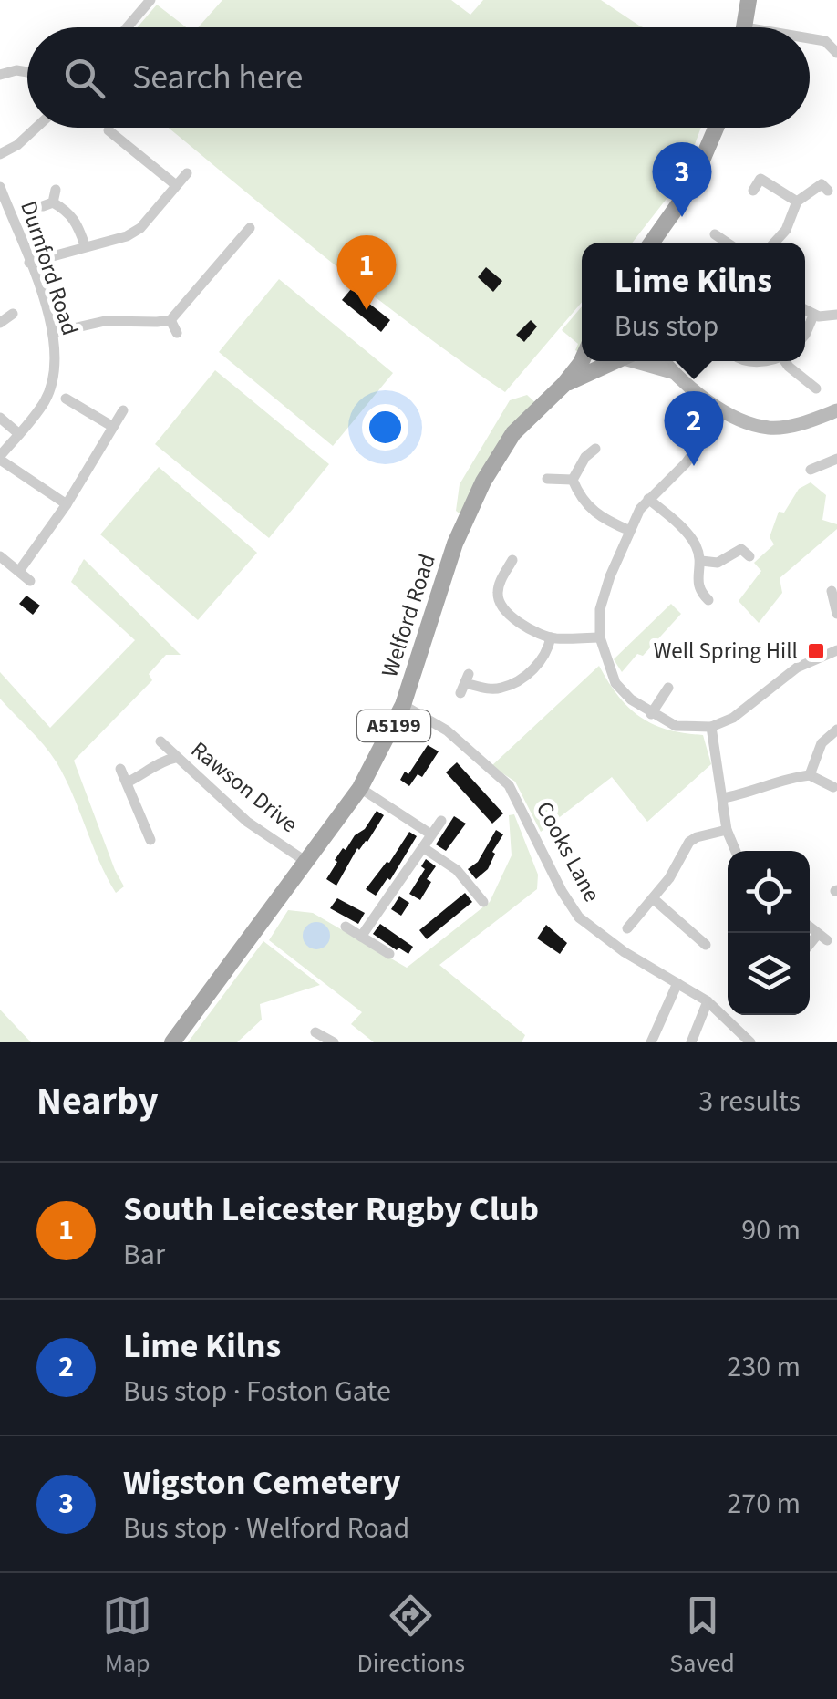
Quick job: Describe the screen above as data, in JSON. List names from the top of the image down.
{
  "streets": {
    "main road": ["Welford Road", "A5199"],
    "street": ["Durnford Road", "Rawson Drive", "Cooks Lane"]
  },
  "crossings": [
    ["Welford Road", "Rawson Drive"],
    ["Welford Road", "Cooks Lane"]
  ],
  "places": {
    "transit": ["Well Spring Hill"]
  },
  "page": {
    "search": "Search here",
    "pins": ["3", "1", "2"],
    "popup": ["Lime Kilns", "Bus stop"],
    "heading": ["Nearby", "3 results"],
    "list": [
      {
        "mark": "1",
        "name": "South Leicester Rugby Club",
        "note": "Bar",
        "value": "90 m"
      },
      {
        "mark": "2",
        "name": "Lime Kilns",
        "note": "Bus stop · Foston Gate",
        "value": "230 m"
      },
      {
        "mark": "3",
        "name": "Wigston Cemetery",
        "note": "Bus stop · Welford Road",
        "value": "270 m"
      }
    ],
    "nav": ["Map", "Directions", "Saved"]
  }
}
